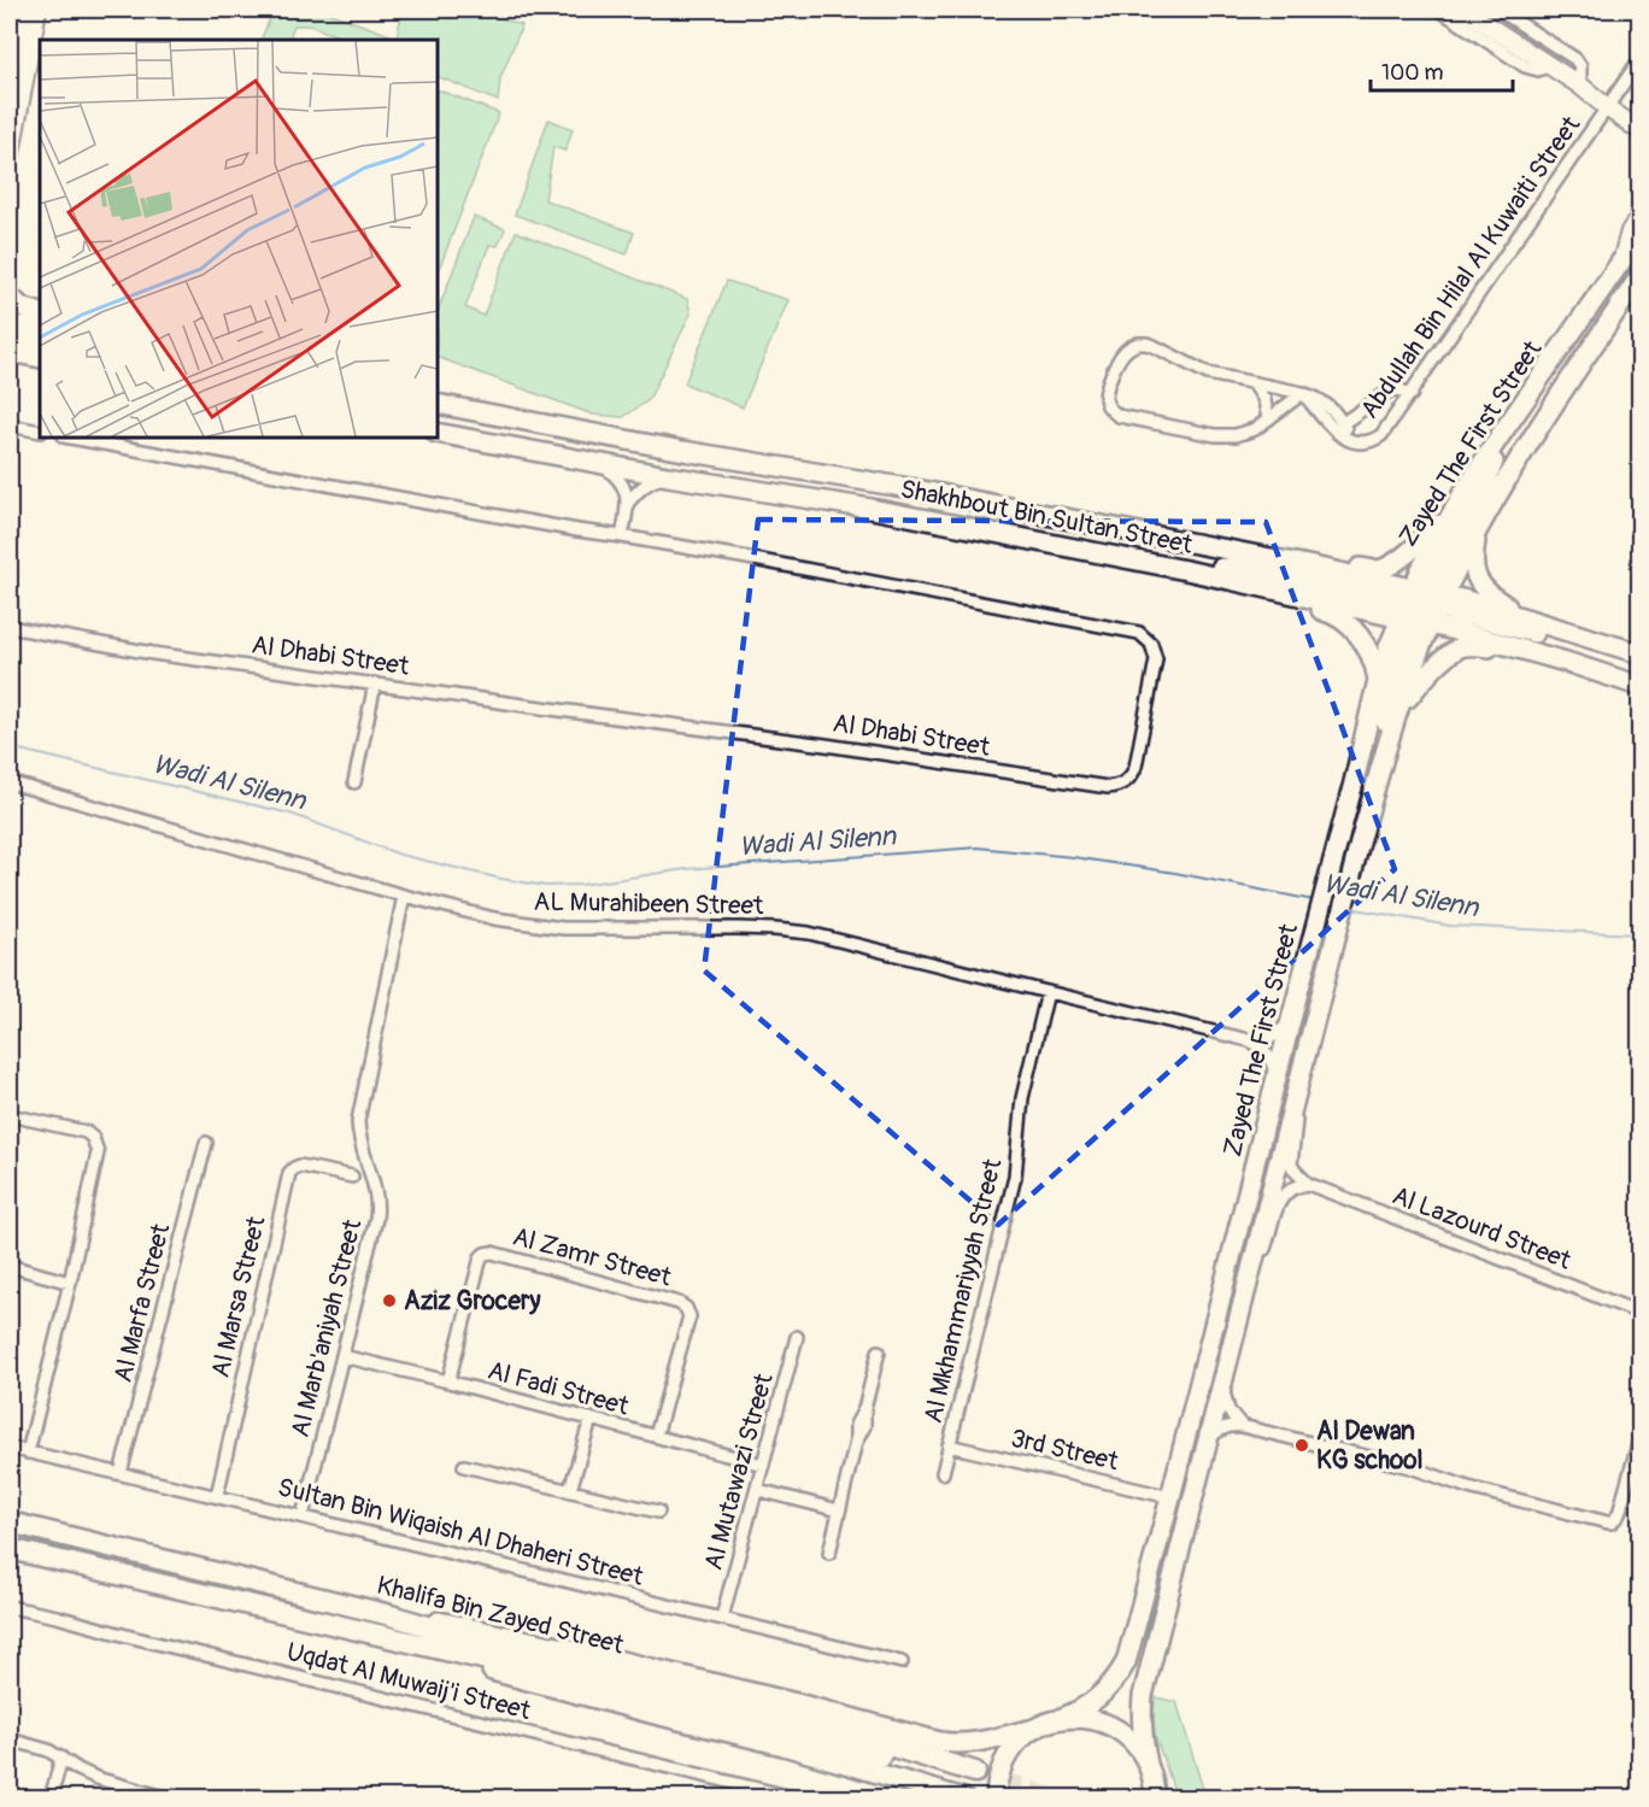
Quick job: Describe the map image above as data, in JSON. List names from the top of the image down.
{
  "streets": {
    "highway": ["Khalifa Bin Zayed Street"],
    "main road": ["Zayed The First Street", "Shakhbout Bin Sultan Street"],
    "street": [
      "Abdullah Bin Hilal Al Kuwaiti Street",
      "Al Dhabi Street",
      "AL Murahibeen Street",
      "Al Lazourd Street",
      "Al Zamr Street",
      "Al Mkhammariyyah Street",
      "Al Marsa Street",
      "Al Marfa Street",
      "Al Marb'aniyah Street",
      "Al Fadi Street",
      "3rd Street",
      "Al Mutawazi Street",
      "Sultan Bin Wiqaish Al Dhaheri Street",
      "Uqdat Al Muwaij'i Street"
    ]
  },
  "crossings": [
    ["Zayed The First Street", "Shakhbout Bin Sultan Street"],
    ["Zayed The First Street", "3rd Street"],
    ["AL Murahibeen Street", "Al Mkhammariyyah Street"],
    ["AL Murahibeen Street", "Al Marb'aniyah Street"],
    ["Al Zamr Street", "Al Fadi Street"],
    ["Al Mkhammariyyah Street", "3rd Street"],
    ["Al Marsa Street", "Sultan Bin Wiqaish Al Dhaheri Street"],
    ["Al Marfa Street", "Sultan Bin Wiqaish Al Dhaheri Street"],
    ["Al Marb'aniyah Street", "Al Fadi Street"],
    ["Al Marb'aniyah Street", "Sultan Bin Wiqaish Al Dhaheri Street"],
    ["Al Fadi Street", "Al Mutawazi Street"],
    ["Al Mutawazi Street", "Sultan Bin Wiqaish Al Dhaheri Street"]
  ],
  "water": ["Wadi Al Silenn"],
  "places": ["Aziz Grocery", "Al Dewan KG school"],
  "scale_bar": "100 m"
}
